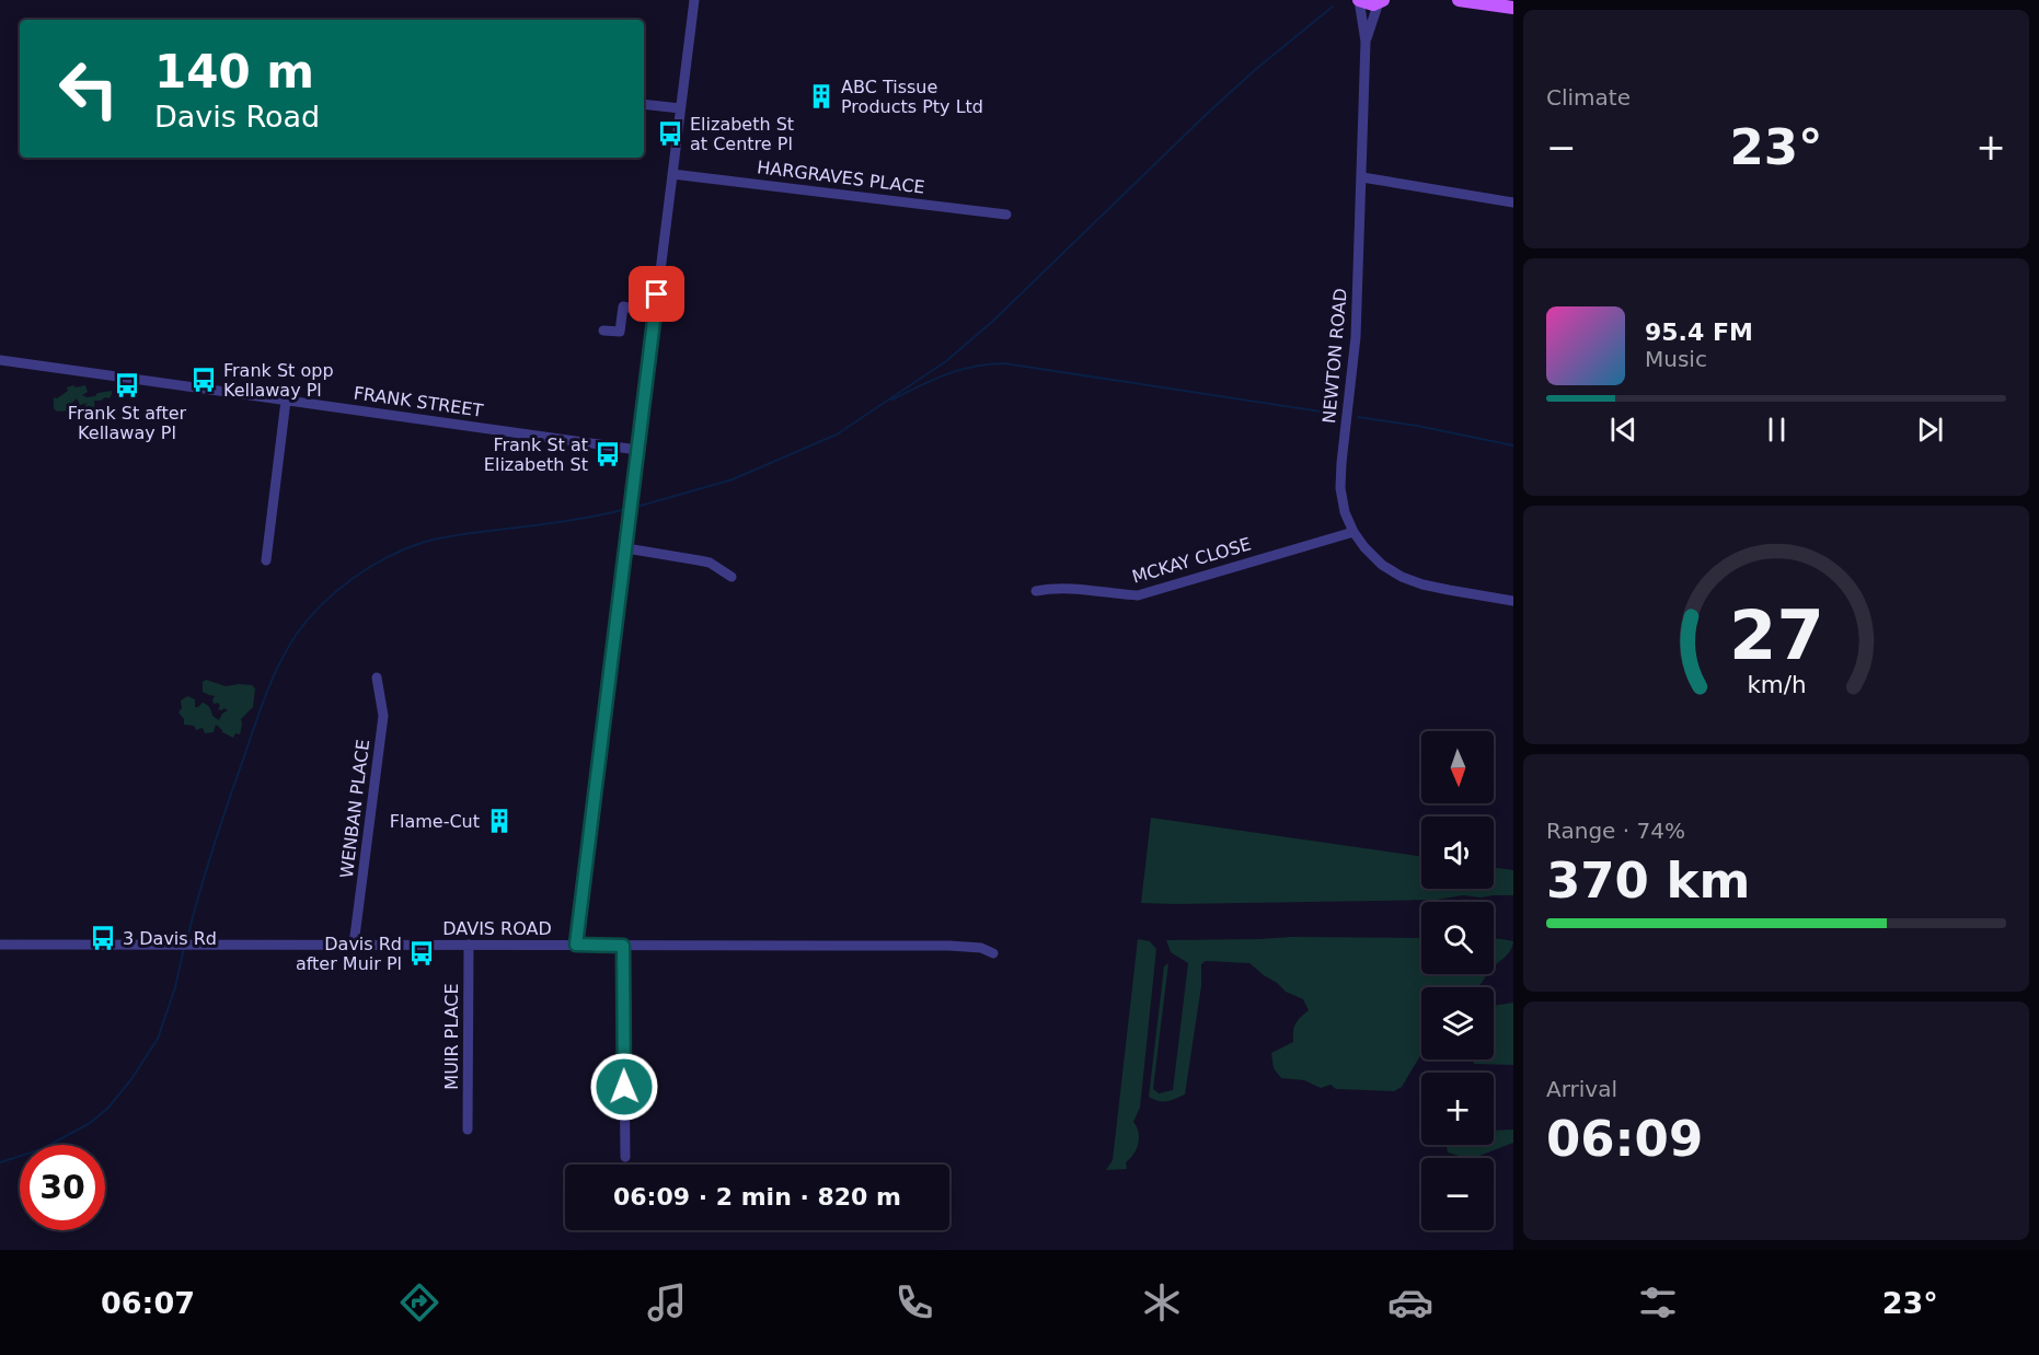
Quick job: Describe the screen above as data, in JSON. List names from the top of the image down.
{
  "streets": {
    "street": [
      "HARGRAVES PLACE",
      "NEWTON ROAD",
      "FRANK STREET",
      "MCKAY CLOSE",
      "WENBAN PLACE",
      "DAVIS ROAD",
      "MUIR PLACE"
    ]
  },
  "crossings": [
    ["NEWTON ROAD", "MCKAY CLOSE"],
    ["WENBAN PLACE", "DAVIS ROAD"],
    ["DAVIS ROAD", "MUIR PLACE"]
  ],
  "places": {
    "building": ["ABC Tissue Products Pty Ltd", "Flame-Cut"],
    "bus stop": [
      "Elizabeth St at Centre Pl",
      "Frank St opp Kellaway Pl",
      "Frank St after Kellaway Pl",
      "Frank St at Elizabeth St",
      "3 Davis Rd",
      "Davis Rd after Muir Pl"
    ]
  },
  "north": "bottom",
  "page": {
    "tile": [
      "Climate",
      ["Range · 74%", "370 km"],
      ["Arrival", "06:09"]
    ],
    "turn": ["140 m", "Davis Road"],
    "heat": ["−", "23°", "+"],
    "song": ["95.4 FM", "Music"],
    "map_buttons": ["+", "−"],
    "limit": "30",
    "trip": "06:09 · 2 min · 820 m",
    "tabs": ["06:07", "23°"],
    "gauge": ["27", "km/h"]
  }
}
